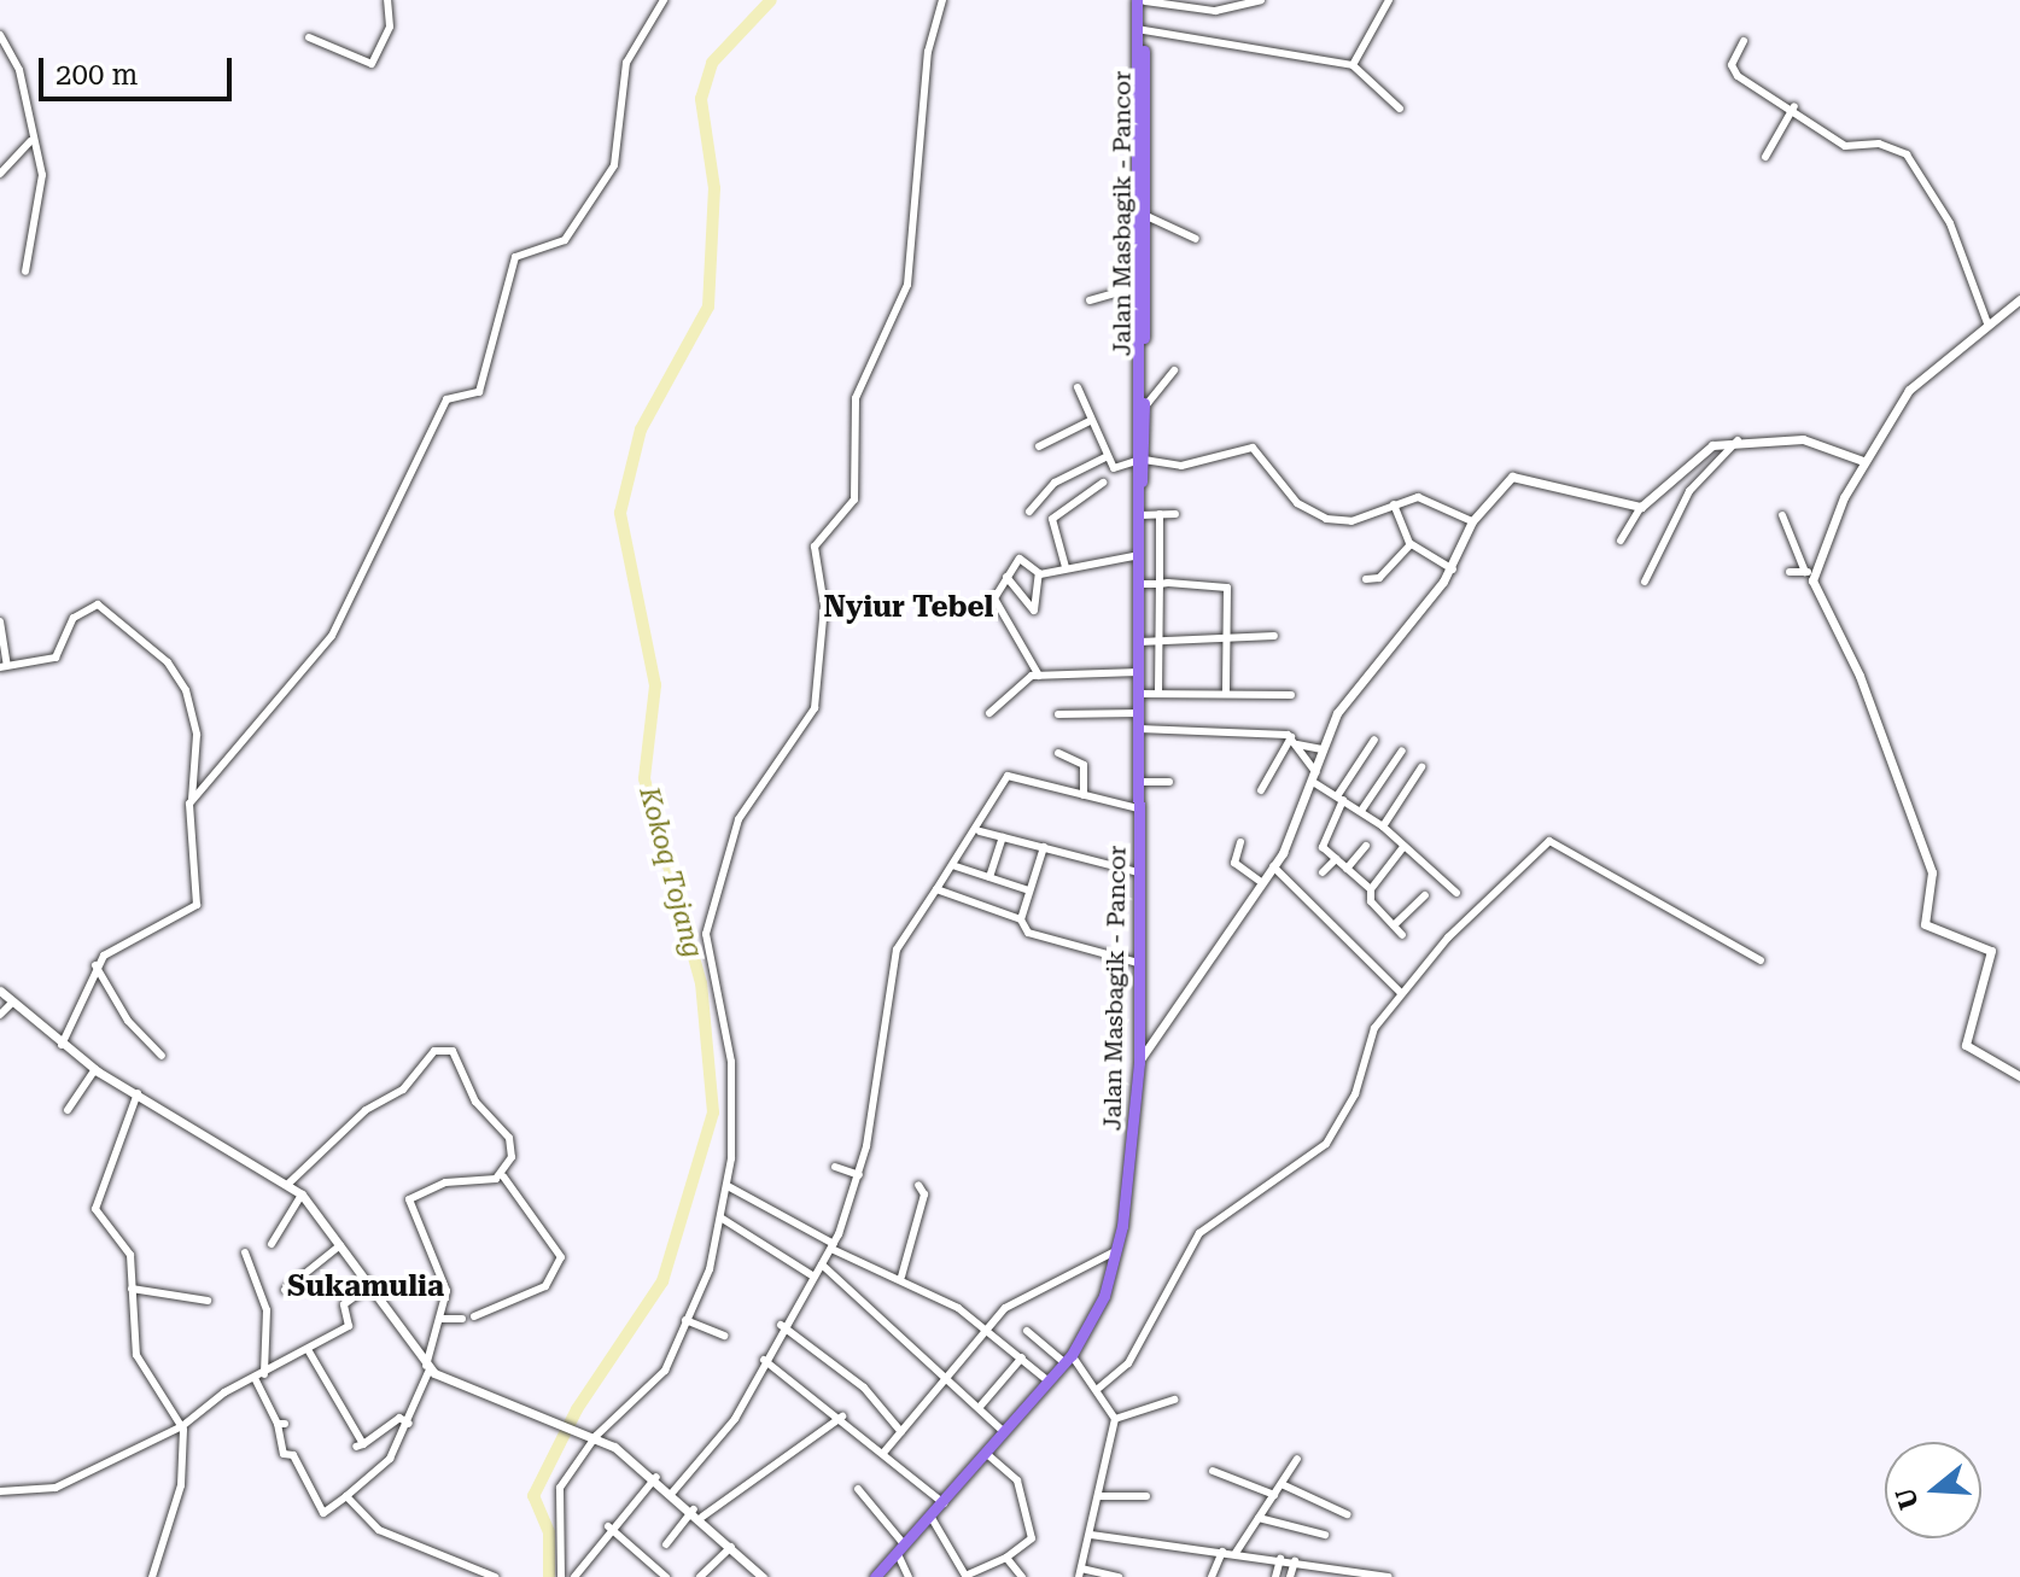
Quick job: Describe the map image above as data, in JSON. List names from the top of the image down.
{
  "streets": {
    "main road": ["Jalan Masbagik - Pancor"]
  },
  "districts": ["Nyiur Tebel", "Sukamulia"],
  "water": ["Kokoq Tojang"],
  "scale_bar": "200 m",
  "north": "left"
}
